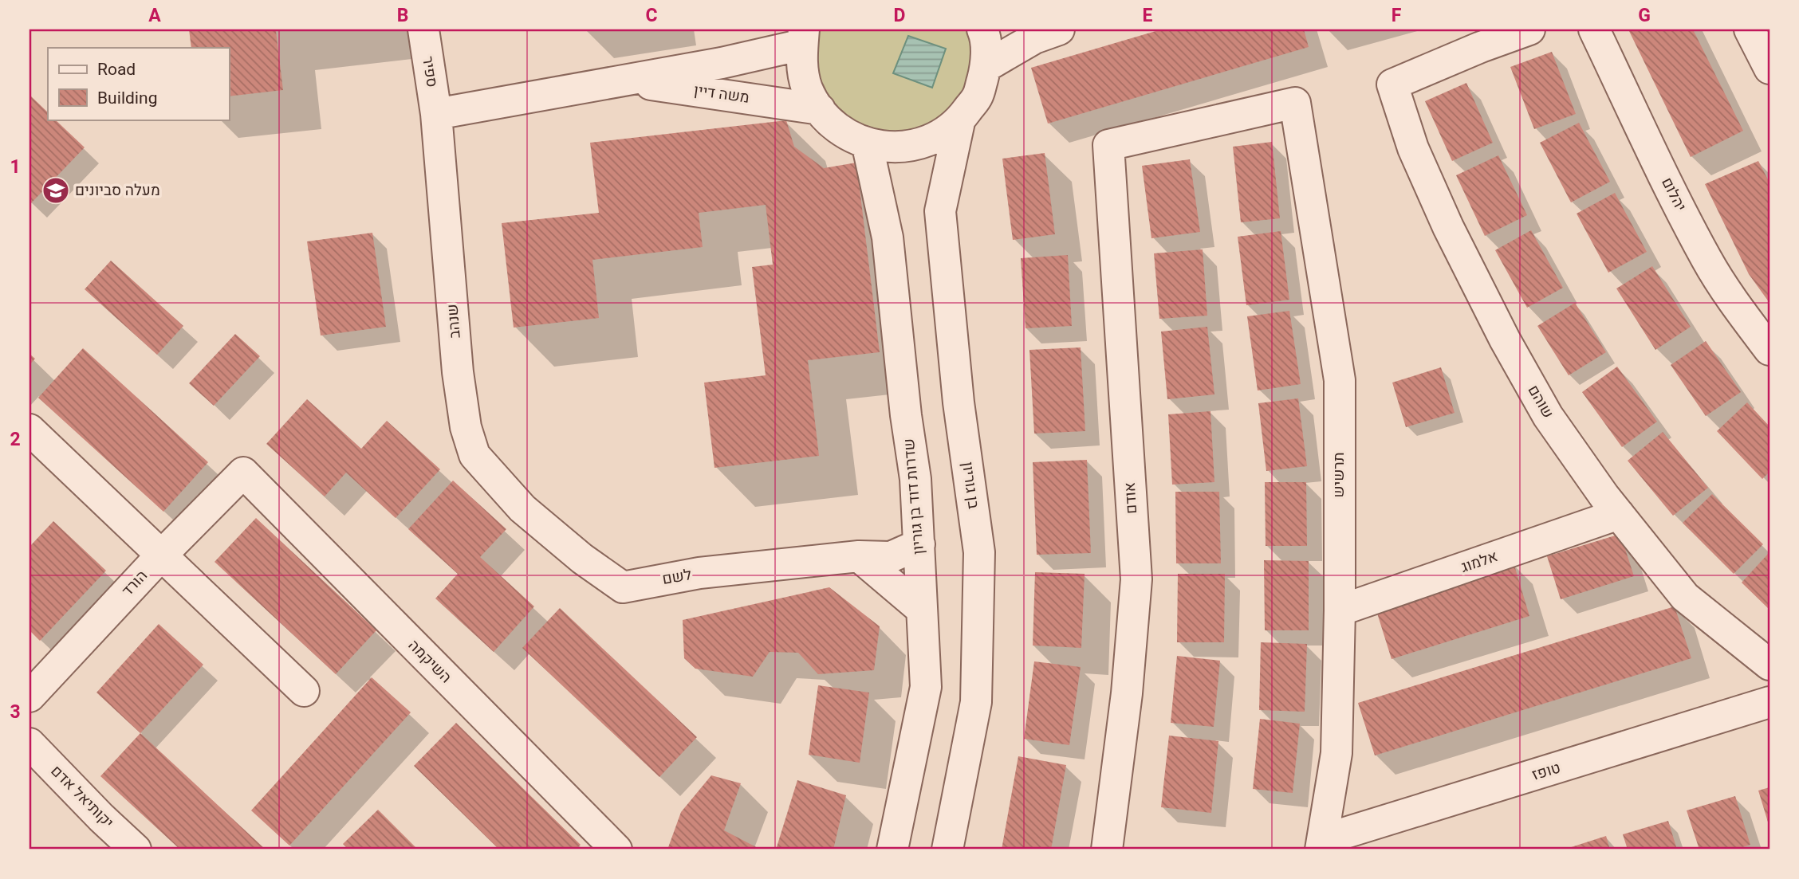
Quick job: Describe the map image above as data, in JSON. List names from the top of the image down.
{
  "streets": {
    "street": [
      "ספיר",
      "משה דיין",
      "יהלום",
      "שנהב",
      "שוהם",
      "תרשיש",
      "בן גוריון",
      "שדרות דוד בן גוריון",
      "אודם",
      "אלמוג",
      "לשם",
      "הורד",
      "השיקמה",
      "טופז",
      "יקותיאל אדם"
    ]
  },
  "crossings": [
    ["ספיר", "משה דיין"],
    ["ספיר", "שנהב"],
    ["משה דיין", "שנהב"],
    ["שנהב", "לשם"],
    ["שוהם", "אלמוג"],
    ["תרשיש", "אודם"],
    ["תרשיש", "אלמוג"],
    ["תרשיש", "טופז"],
    ["שדרות דוד בן גוריון", "לשם"],
    ["הורד", "השיקמה"]
  ],
  "places": {
    "school or university": ["מעלה סביונים"]
  },
  "legend": ["Road", "Building"],
  "grid": {
    "columns": [
      "A",
      "B",
      "C",
      "D",
      "E",
      "F",
      "G"
    ],
    "rows": ["1", "2", "3"]
  }
}
